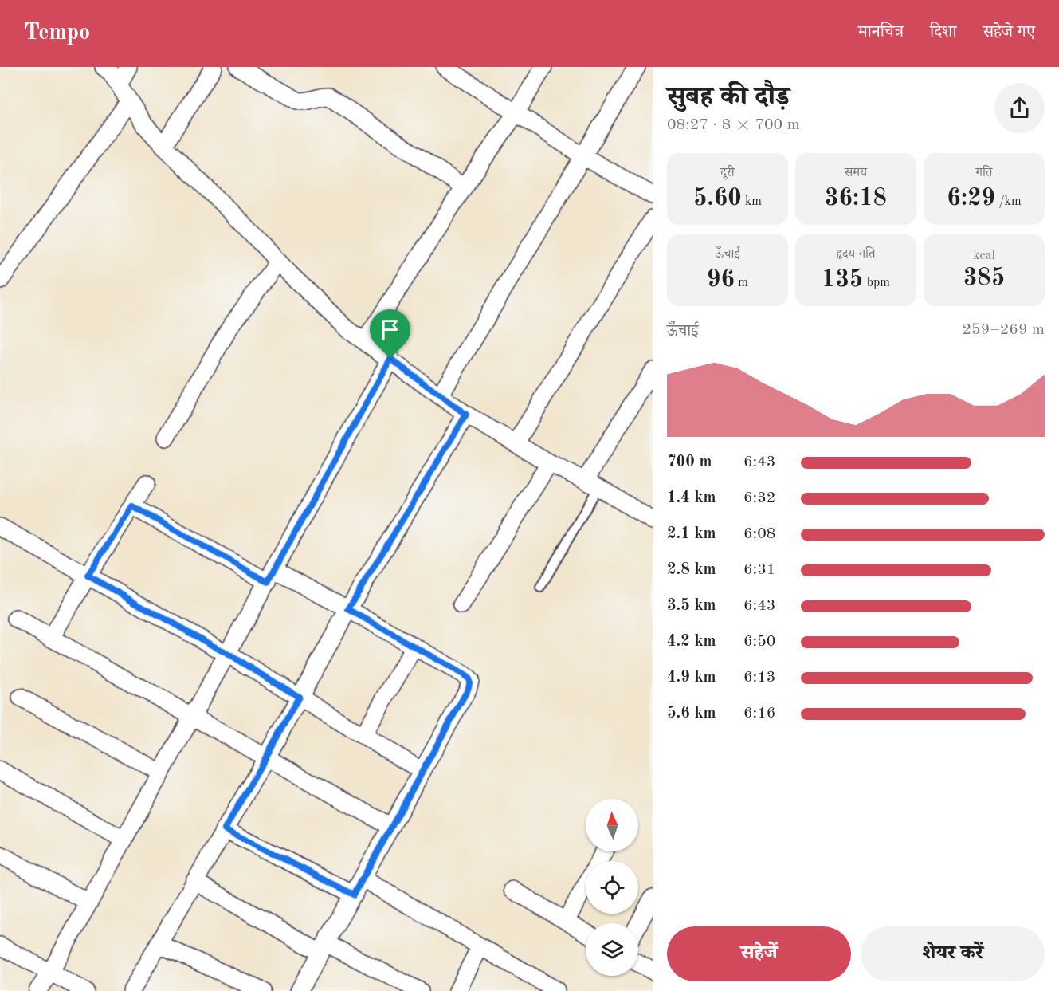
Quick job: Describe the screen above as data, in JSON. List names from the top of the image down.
{
  "north": "top",
  "page": {
    "header": "Tempo",
    "nav": ["मानचित्र", "दिशा", "सहेजे गए"],
    "heading": ["सुबह की दौड़", "08:27 · 8 × 700 m"],
    "stats": [
      ["दूरी", "5.60 km"],
      ["समय", "36:18"],
      ["गति", "6:29 /km"],
      ["ऊँचाई", "96 m"],
      ["हृदय गति", "135 bpm"],
      ["kcal", "385"]
    ],
    "chart": ["ऊँचाई", "259–269 m"],
    "list": [
      {
        "name": "700 m",
        "note": "6:43"
      },
      {
        "name": "1.4 km",
        "note": "6:32"
      },
      {
        "name": "2.1 km",
        "note": "6:08"
      },
      {
        "name": "2.8 km",
        "note": "6:31"
      },
      {
        "name": "3.5 km",
        "note": "6:43"
      },
      {
        "name": "4.2 km",
        "note": "6:50"
      },
      {
        "name": "4.9 km",
        "note": "6:13"
      },
      {
        "name": "5.6 km",
        "note": "6:16"
      }
    ],
    "buttons": ["सहेजें", "शेयर करें"]
  }
}
